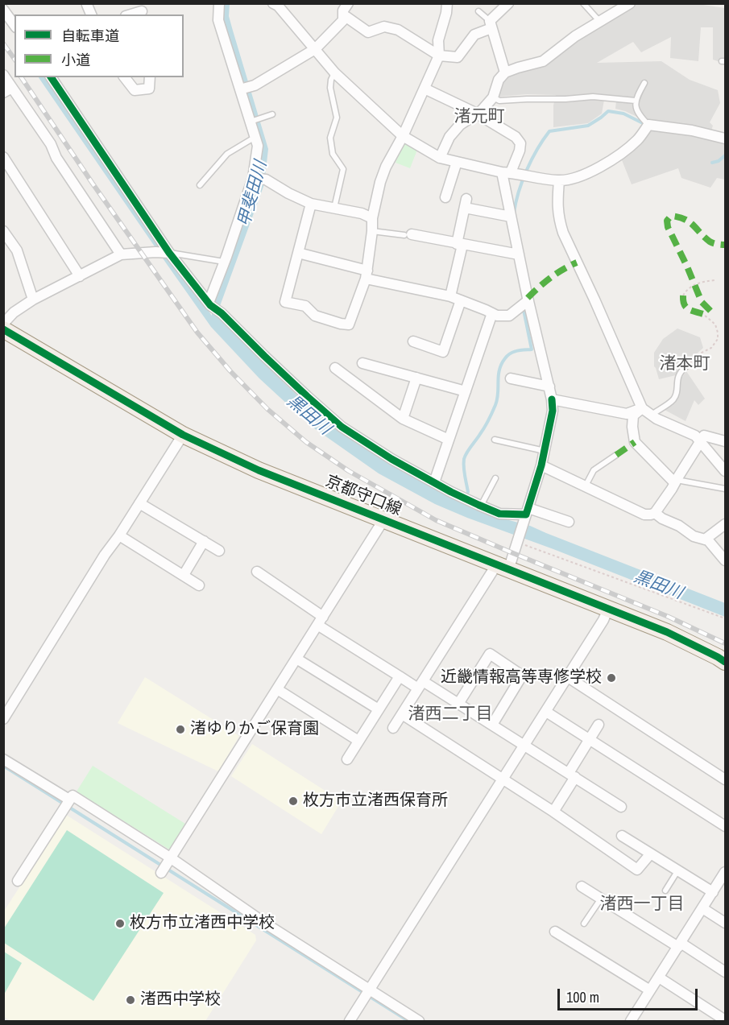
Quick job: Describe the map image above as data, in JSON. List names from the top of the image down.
{
  "streets": {
    "main road": ["京都守口線"]
  },
  "districts": [
    "渚元町",
    "渚本町",
    "渚西二丁目",
    "渚西一丁目"
  ],
  "water": ["甲斐田川", "黒田川"],
  "places": [
    "近畿情報高等専修学校",
    "渚ゆりかご保育園",
    "枚方市立渚西保育所",
    "枚方市立渚西中学校",
    "渚西中学校"
  ],
  "legend": ["自転車道", "小道"],
  "scale_bar": "100 m"
}
